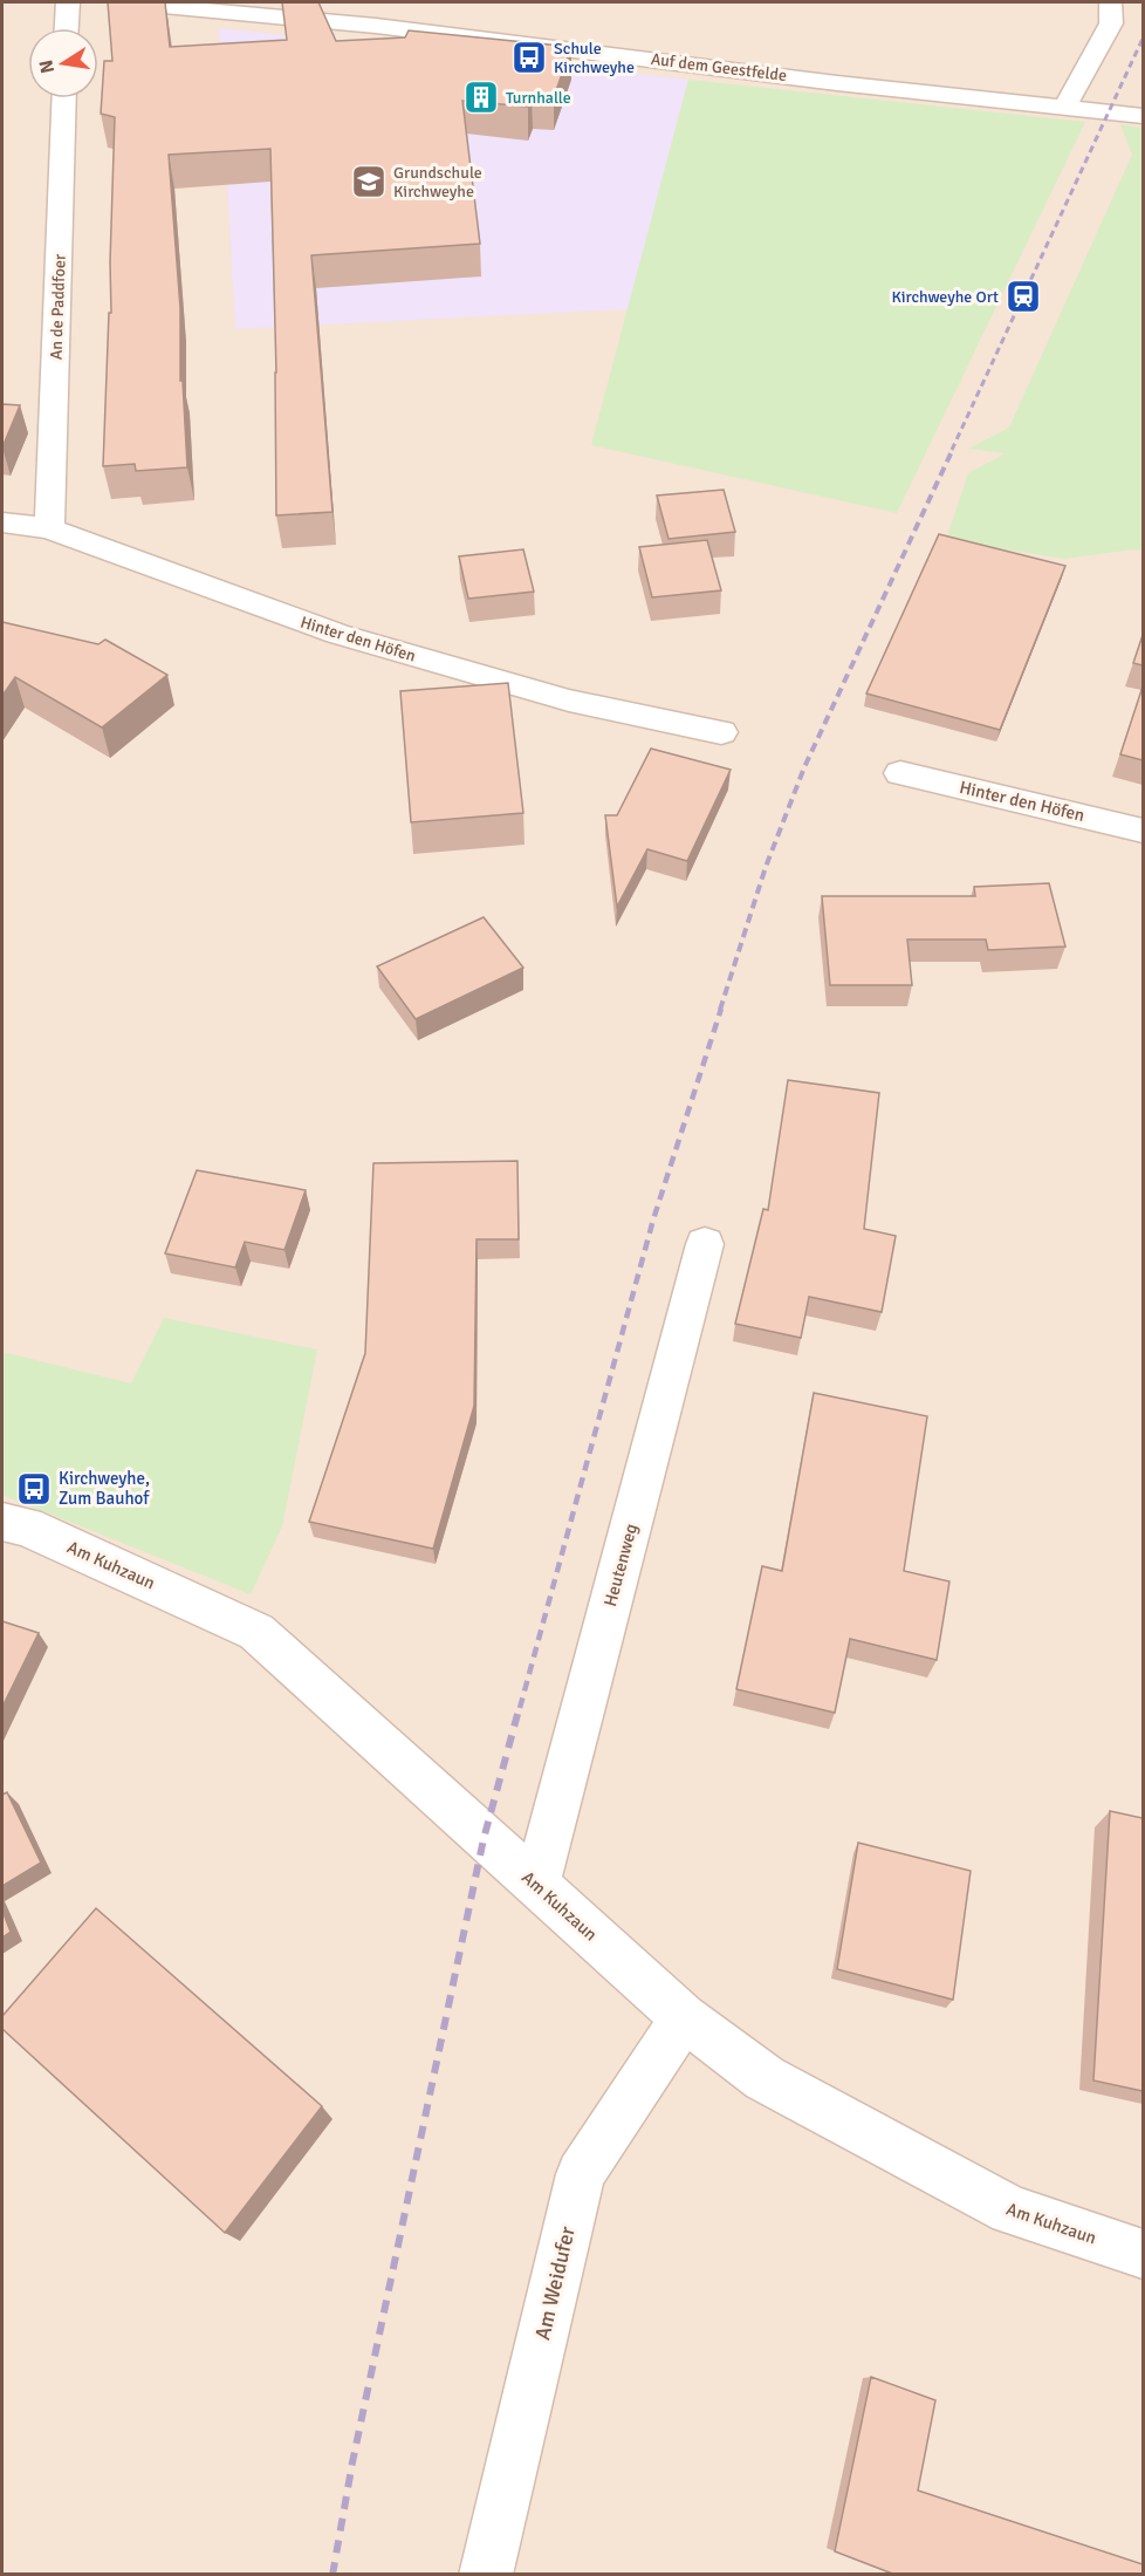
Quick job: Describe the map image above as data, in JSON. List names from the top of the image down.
{
  "streets": {
    "street": [
      "Auf dem Geestfelde",
      "An de Paddfoer",
      "Hinter den Höfen",
      "Am Kuhzaun",
      "Heutenweg",
      "Am Weidufer"
    ]
  },
  "crossings": [
    ["An de Paddfoer", "Hinter den Höfen"],
    ["Am Kuhzaun", "Heutenweg"],
    ["Am Kuhzaun", "Am Weidufer"]
  ],
  "places": {
    "bus stop": ["Schule Kirchweyhe", "Kirchweyhe, Zum Bauhof"],
    "building": ["Turnhalle"],
    "school or university": ["Grundschule Kirchweyhe"],
    "station": ["Kirchweyhe Ort"]
  },
  "north": "left"
}
